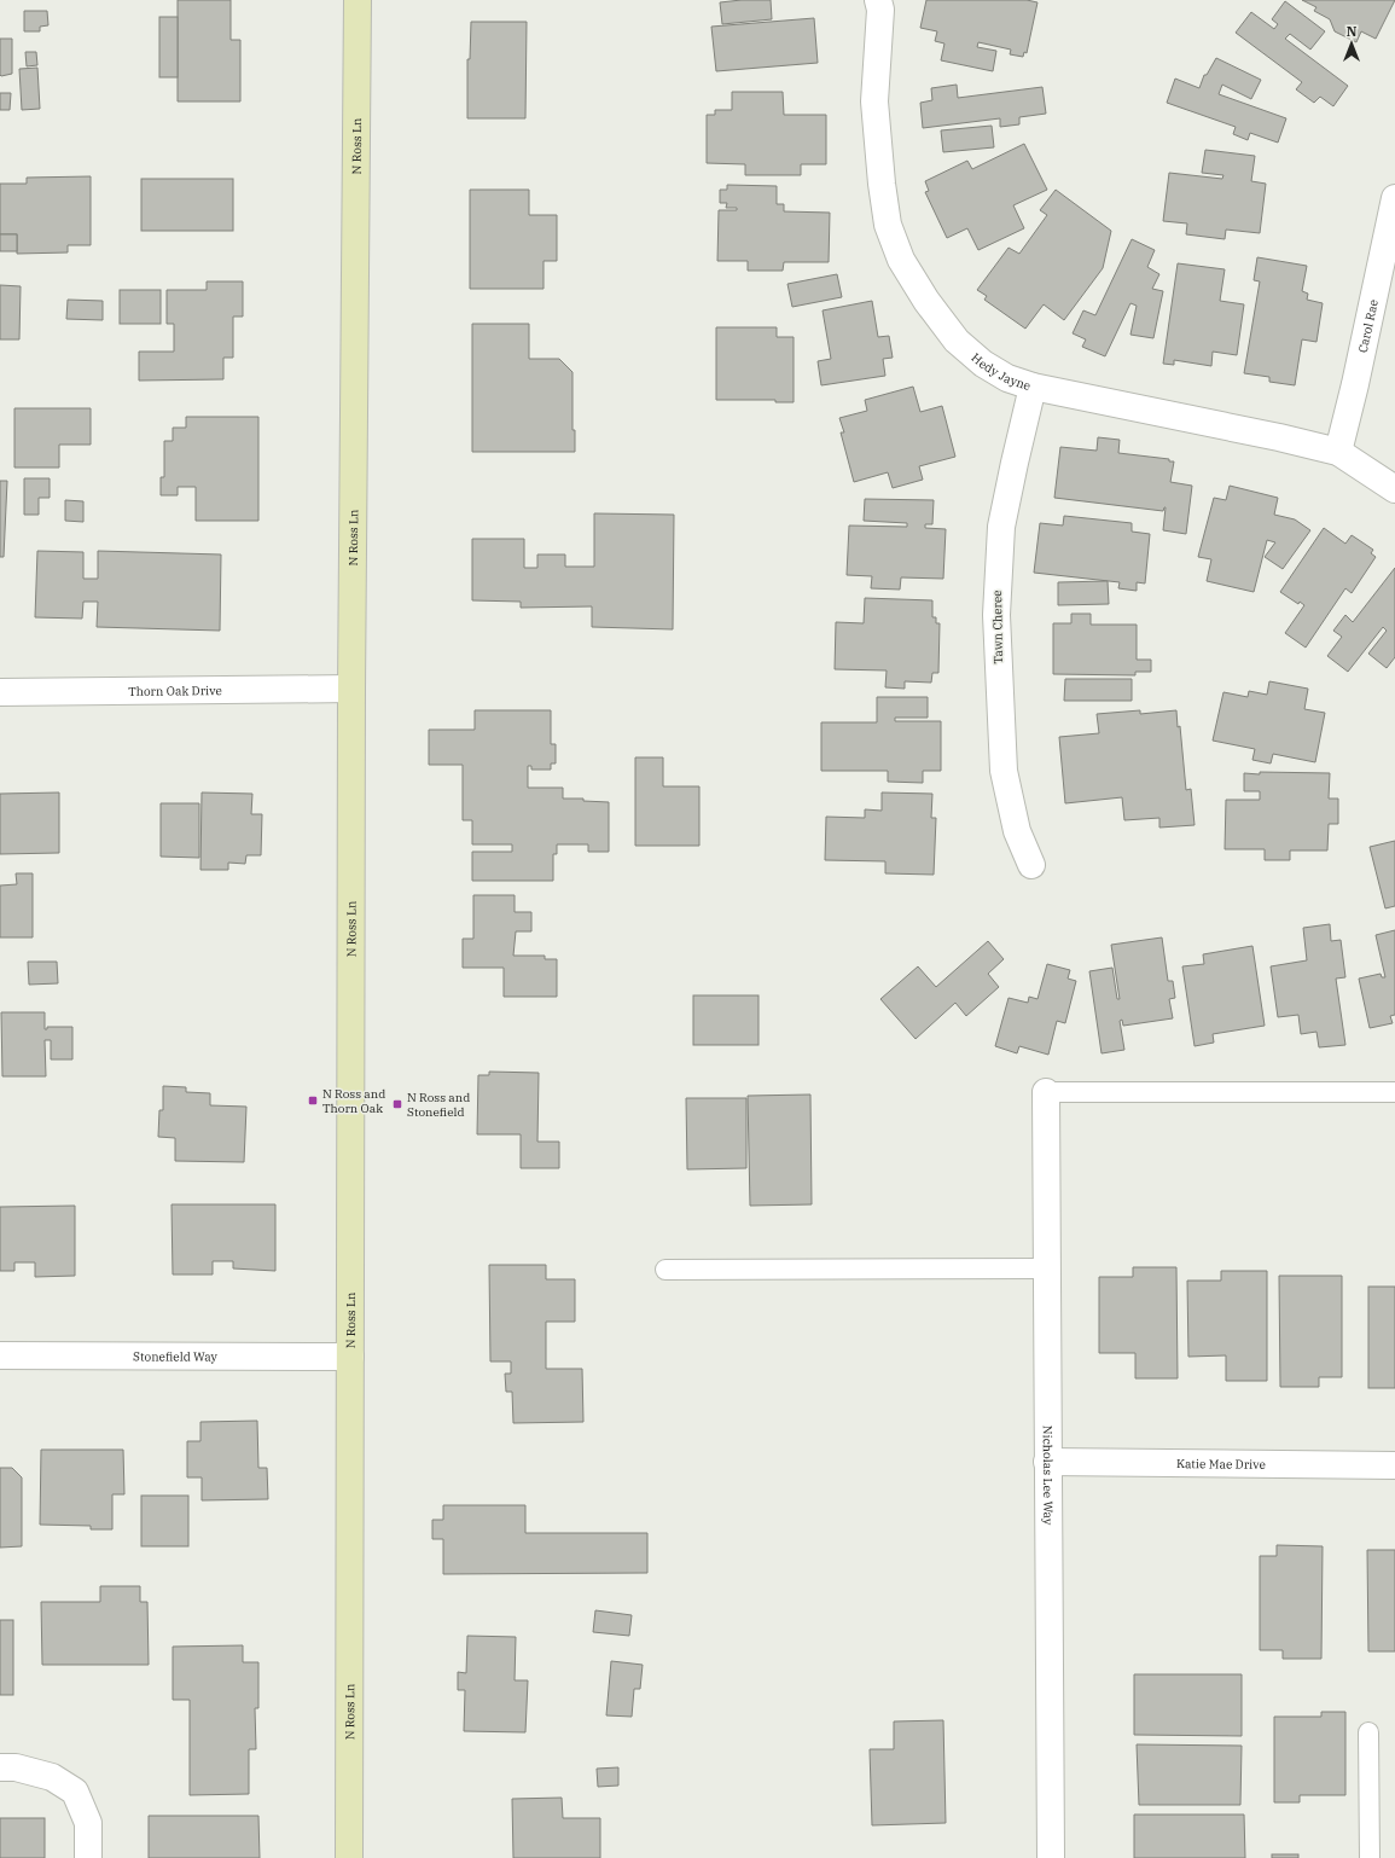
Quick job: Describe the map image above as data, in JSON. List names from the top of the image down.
{
  "streets": {
    "main road": ["N Ross Ln"],
    "street": [
      "Carol Rae",
      "Hedy Jayne",
      "Tawn Cheree",
      "Thorn Oak Drive",
      "Stonefield Way",
      "Katie Mae Drive",
      "Nicholas Lee Way"
    ]
  },
  "crossings": [
    ["N Ross Ln", "Thorn Oak Drive"],
    ["N Ross Ln", "Stonefield Way"],
    ["Carol Rae", "Hedy Jayne"],
    ["Hedy Jayne", "Tawn Cheree"],
    ["Katie Mae Drive", "Nicholas Lee Way"]
  ],
  "places": {
    "transit": ["N Ross and Thorn Oak", "N Ross and Stonefield"]
  },
  "north": "top"
}
